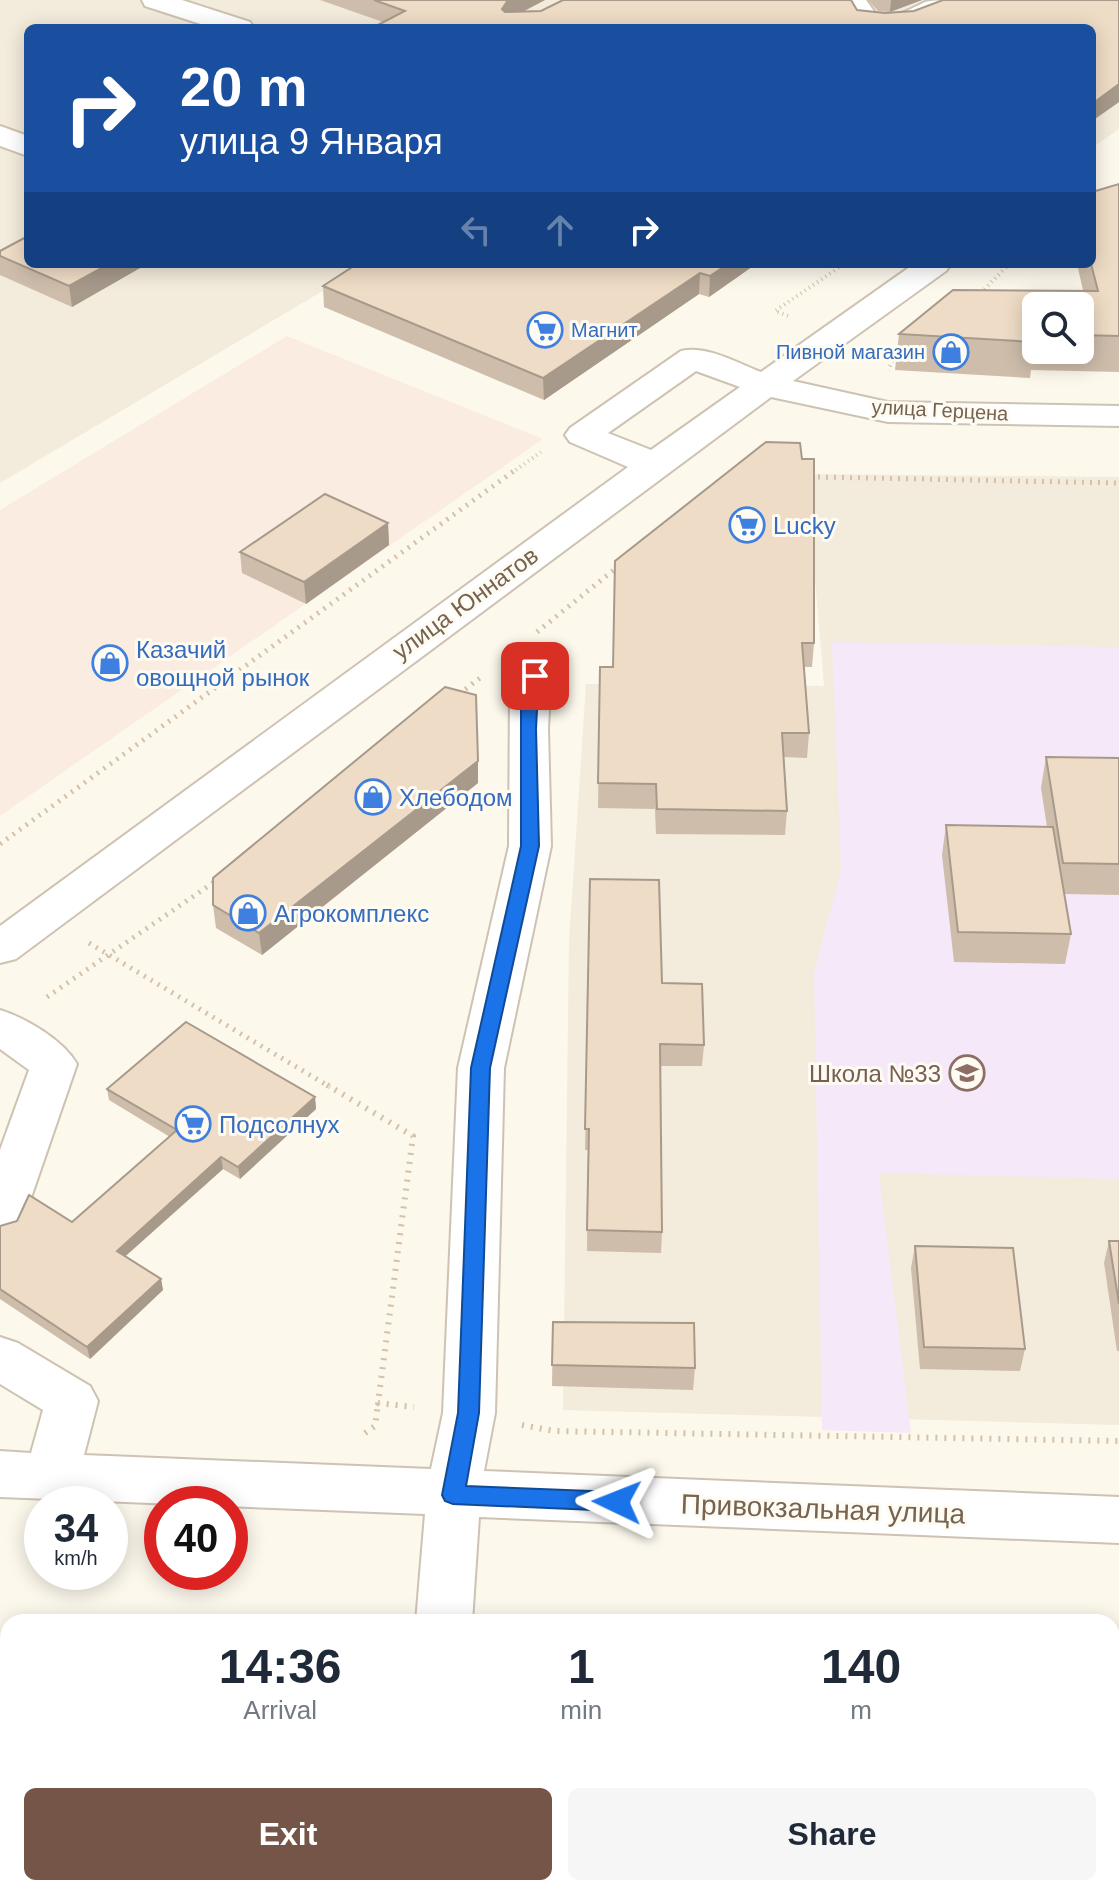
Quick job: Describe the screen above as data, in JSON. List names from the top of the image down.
{
  "streets": {
    "street": ["улица Герцена", "улица Юннатов", "Привокзальная улица"]
  },
  "crossings": [
    ["улица Герцена", "улица Юннатов"]
  ],
  "places": {
    "supermarket": ["Магнит", "Lucky", "Подсолнух"],
    "shop": [
      "Пивной магазин",
      "Казачий овощной рынок",
      "Хлебодом",
      "Агрокомплекс"
    ],
    "school or university": ["Школа №33"]
  },
  "page": {
    "turn": ["20 m", "улица 9 Января"],
    "speed": "34 km/h",
    "limit": "40",
    "eta": [
      "14:36",
      "Arrival",
      "1",
      "min",
      "140",
      "m"
    ],
    "buttons": ["Exit", "Share"]
  }
}
